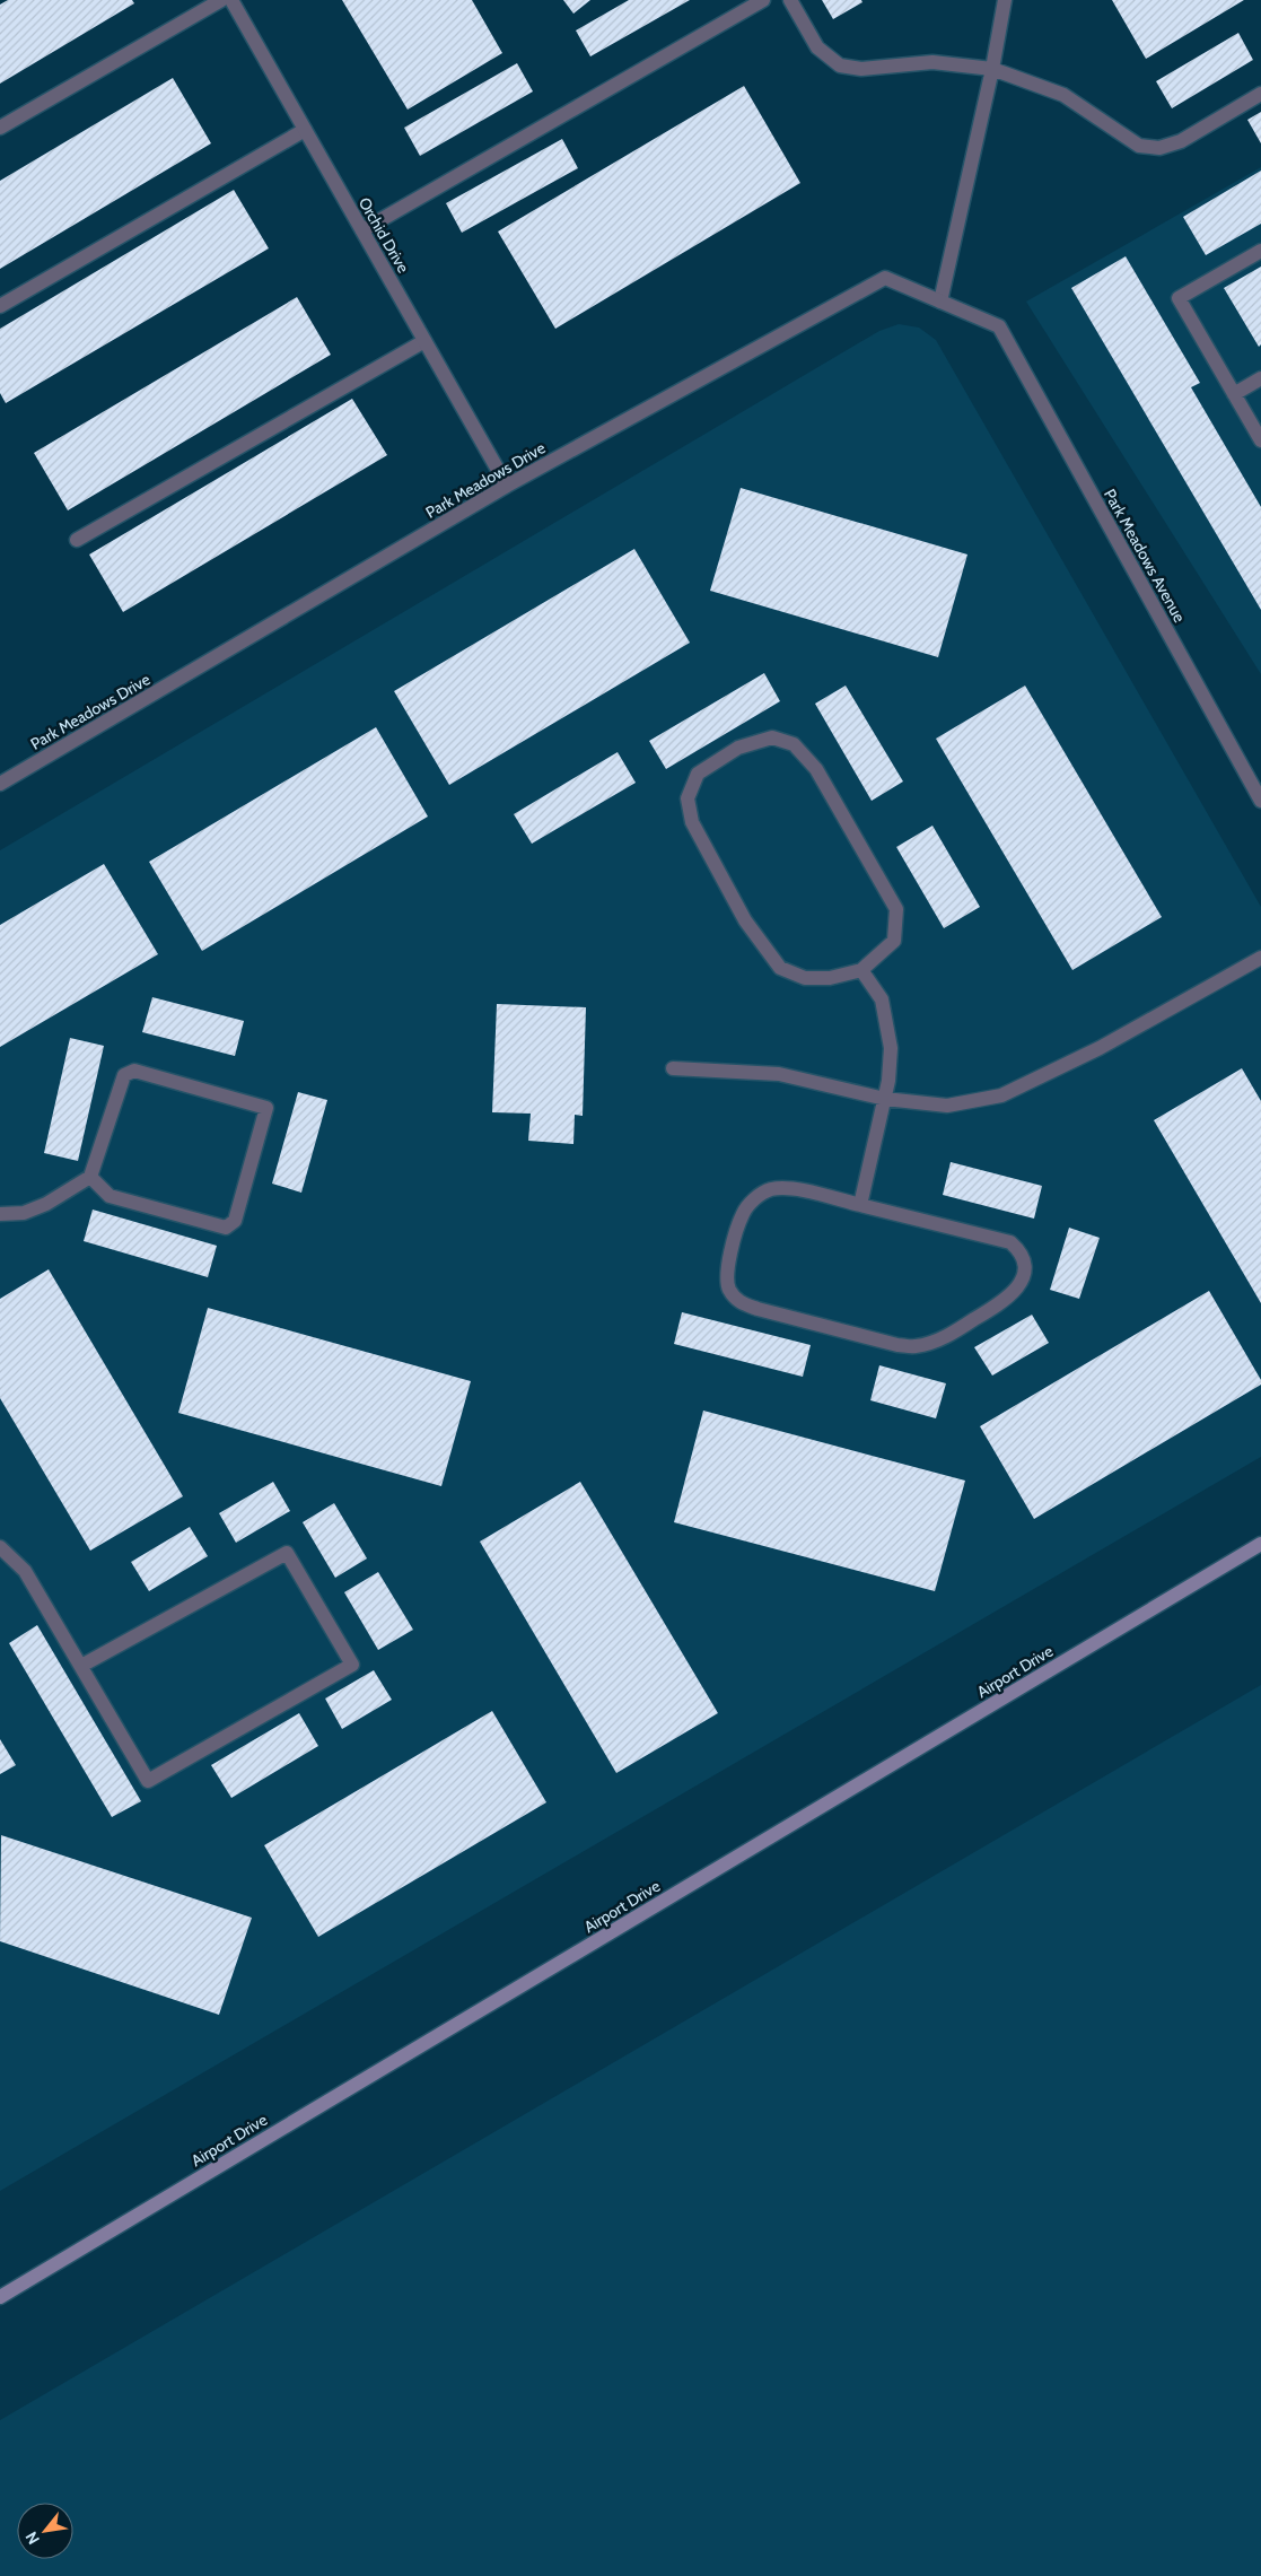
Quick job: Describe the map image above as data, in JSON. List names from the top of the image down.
{
  "streets": {
    "main road": ["Airport Drive"],
    "street": ["Orchid Drive", "Park Meadows Drive", "Park Meadows Avenue"]
  },
  "crossings": [
    ["Orchid Drive", "Park Meadows Drive"],
    ["Park Meadows Drive", "Park Meadows Avenue"]
  ],
  "north": "bottom left"
}
